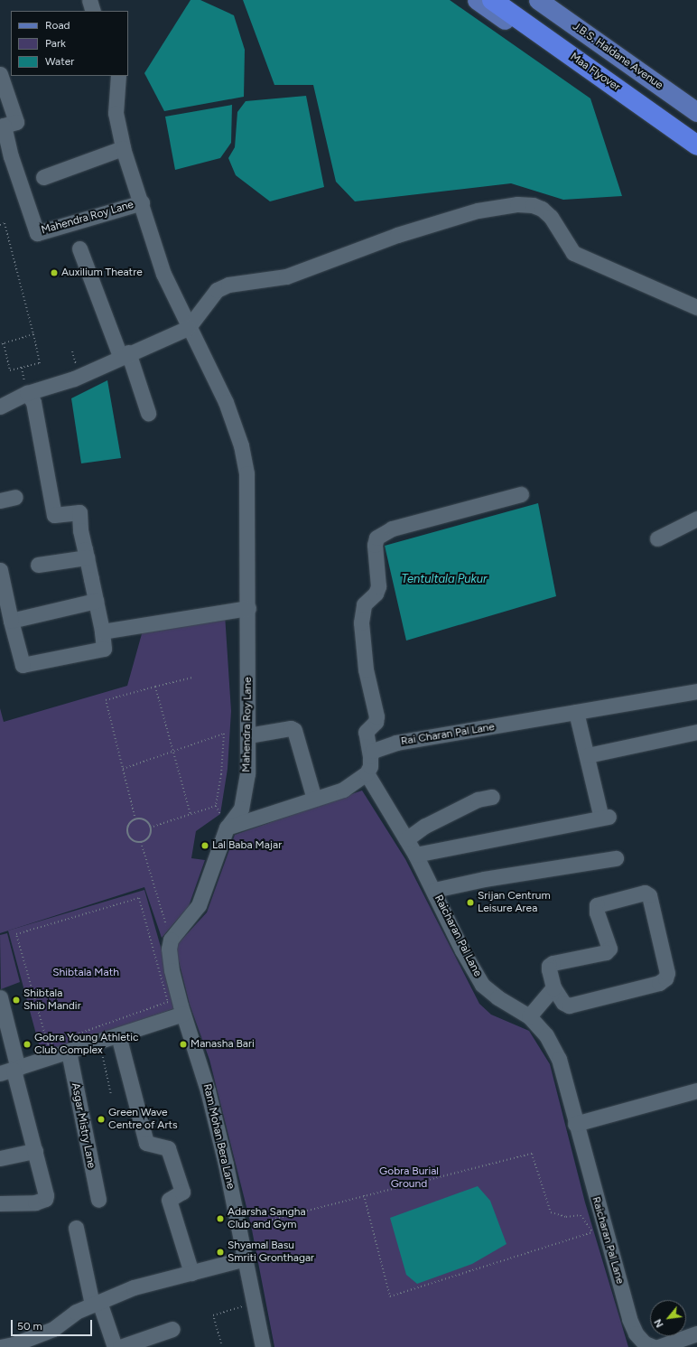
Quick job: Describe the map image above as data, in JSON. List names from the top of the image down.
{
  "streets": {
    "highway": ["Maa Flyover"],
    "main road": ["J.B.S. Haldane Avenue"],
    "street": [
      "Mahendra Roy Lane",
      "Rai Charan Pal Lane",
      "Raicharan Pal Lane",
      "Asgar Mistry Lane",
      "Ram Mohan Bera Lane"
    ]
  },
  "water": ["Tentultala Pukur"],
  "parks": ["Shibtala Math", "Gobra Burial Ground"],
  "places": [
    "Auxilium Theatre",
    "Lal Baba Majar",
    "Srijan Centrum Leisure Area",
    "Shibtala Shib Mandir",
    "Gobra Young Athletic Club Complex",
    "Manasha Bari",
    "Green Wave Centre of Arts",
    "Adarsha Sangha Club and Gym",
    "Shyamal Basu Smriti Gronthagar"
  ],
  "legend": ["Road", "Park", "Water"],
  "scale_bar": "50 m",
  "north": "bottom left"
}
